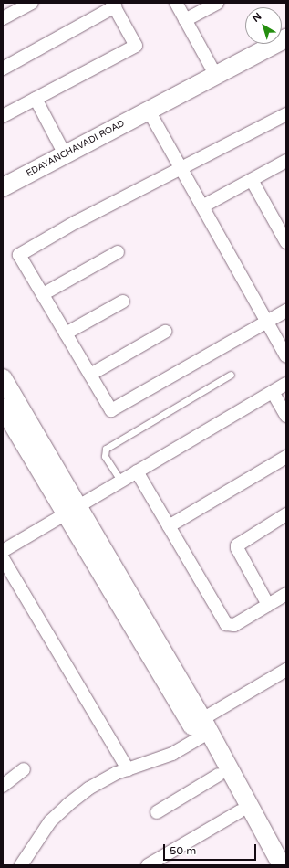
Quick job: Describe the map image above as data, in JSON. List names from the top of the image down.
{
  "streets": {
    "street": ["EDAYANCHAVADI ROAD"]
  },
  "scale_bar": "50 m",
  "north": "top left"
}
